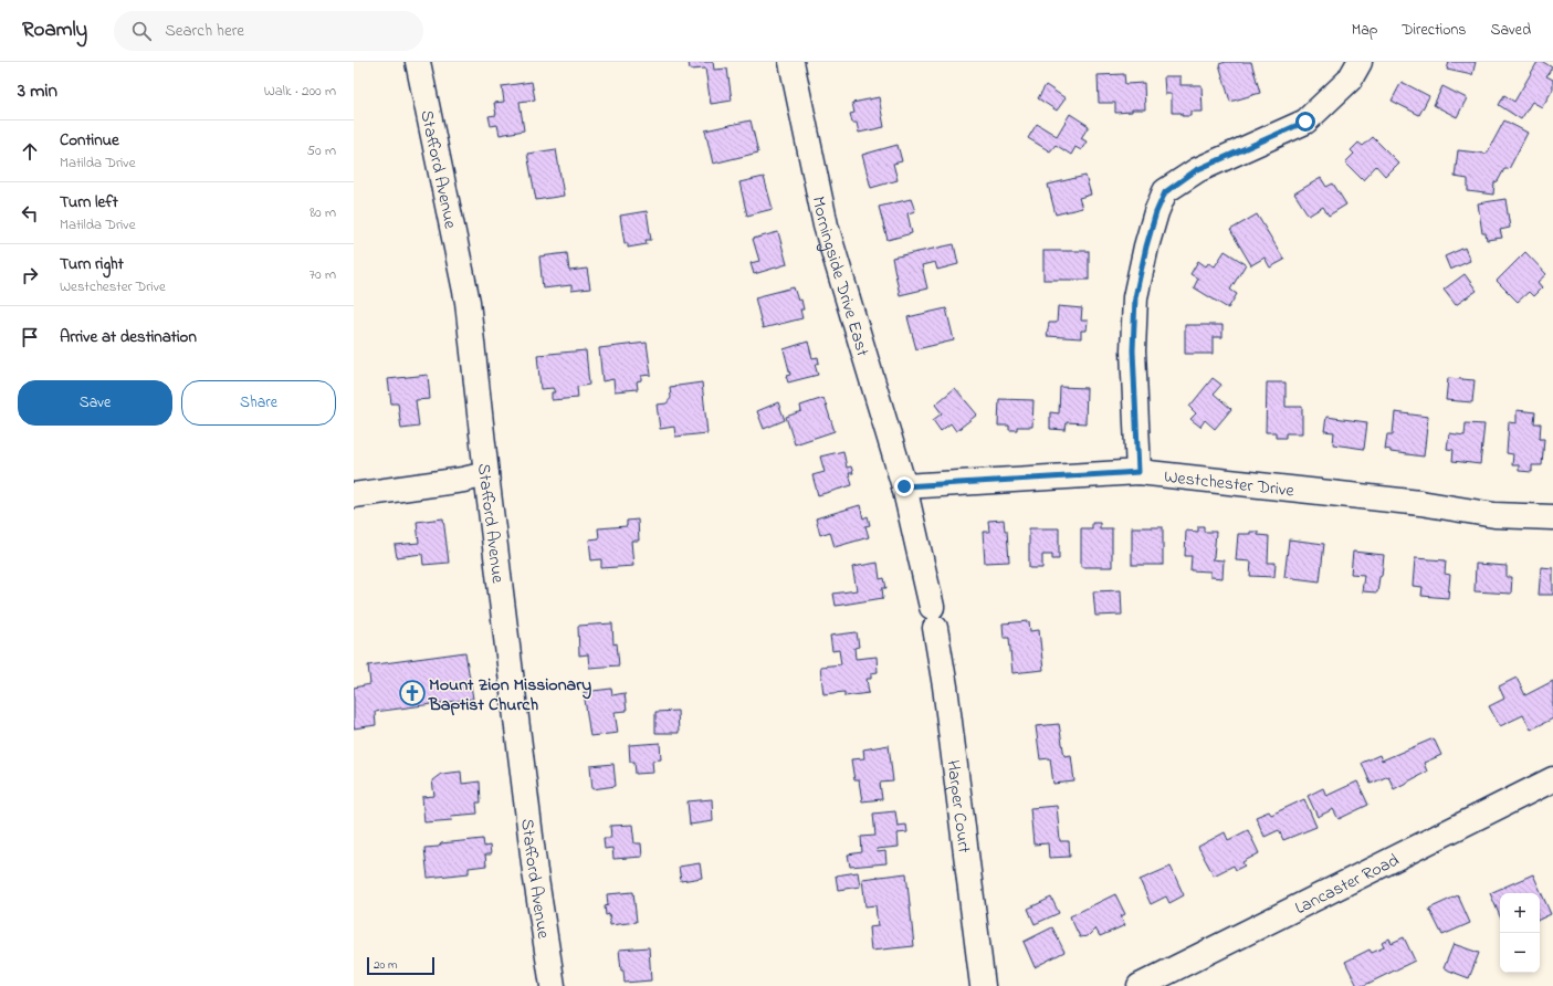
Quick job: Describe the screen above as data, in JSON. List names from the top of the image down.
{
  "streets": {
    "street": [
      "Stafford Avenue",
      "Morningside Drive East",
      "Westchester Drive",
      "Harper Court",
      "Lancaster Road"
    ]
  },
  "crossings": [
    ["Morningside Drive East", "Westchester Drive"],
    ["Morningside Drive East", "Harper Court"],
    ["Westchester Drive", "Harper Court"]
  ],
  "places": {
    "church": ["Mount Zion Missionary Baptist Church"]
  },
  "scale_bar": "20 m",
  "page": {
    "header": "Roamly",
    "search": "Search here",
    "nav": ["Map", "Directions", "Saved"],
    "heading": ["3 min", "Walk · 200 m"],
    "list": [
      ["Continue", "Matilda Drive", "50 m"],
      ["Turn left", "Matilda Drive", "80 m"],
      ["Turn right", "Westchester Drive", "70 m"],
      "Arrive at destination"
    ],
    "buttons": ["Save", "Share"],
    "map_buttons": ["+", "−"],
    "scale": "20 m"
  }
}
